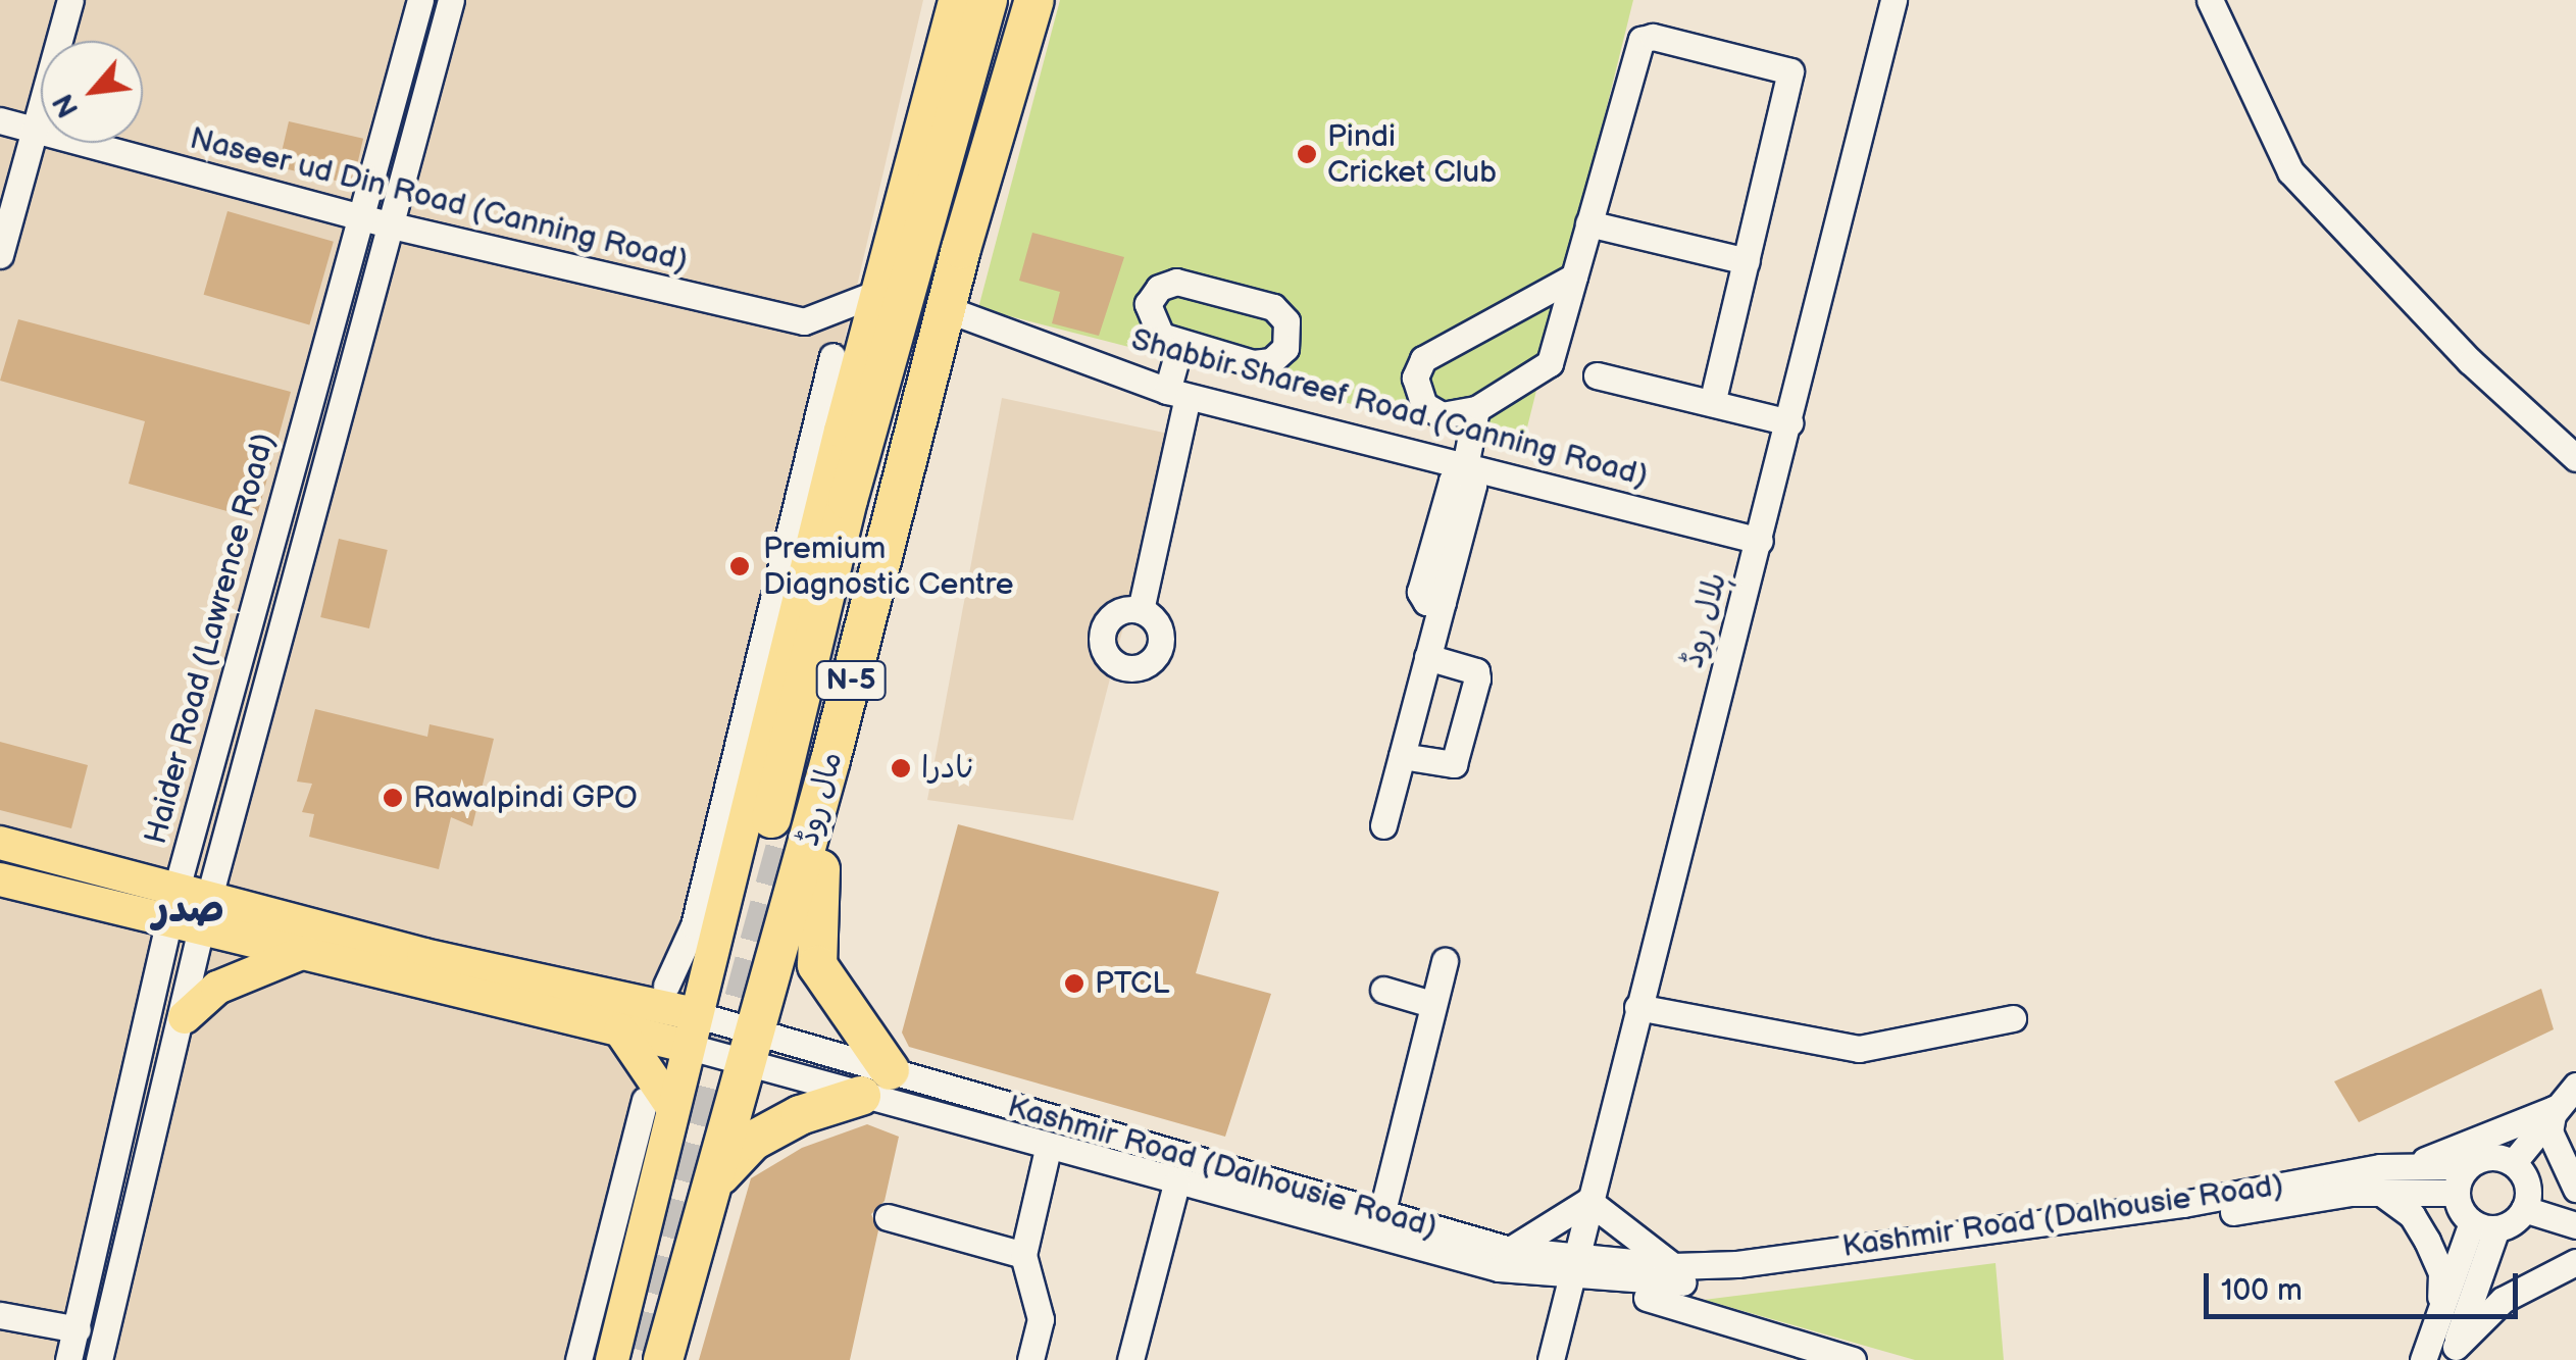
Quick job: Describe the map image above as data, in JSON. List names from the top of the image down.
{
  "streets": {
    "highway": ["N-5", "مال روڈ"],
    "main road": ["Kashmir Road (Dalhousie Road)"],
    "street": [
      "Naseer ud Din Road (Canning Road)",
      "Shabbir Shareef Road (Canning Road)",
      "ہلال روڈ",
      "Haider Road (Lawrence Road)"
    ]
  },
  "crossings": [
    ["Naseer ud Din Road (Canning Road)", "Haider Road (Lawrence Road)"],
    ["Shabbir Shareef Road (Canning Road)", "ہلال روڈ"],
    ["Shabbir Shareef Road (Canning Road)", "مال روڈ"],
    ["ہلال روڈ", "Kashmir Road (Dalhousie Road)"],
    ["Haider Road (Lawrence Road)", "Kashmir Road (Dalhousie Road)"],
    ["مال روڈ", "Kashmir Road (Dalhousie Road)"]
  ],
  "districts": ["صدر"],
  "places": [
    "Pindi Cricket Club",
    "Premium Diagnostic Centre",
    "نادرا",
    "Rawalpindi GPO",
    "PTCL"
  ],
  "scale_bar": "100 m",
  "north": "bottom left"
}
